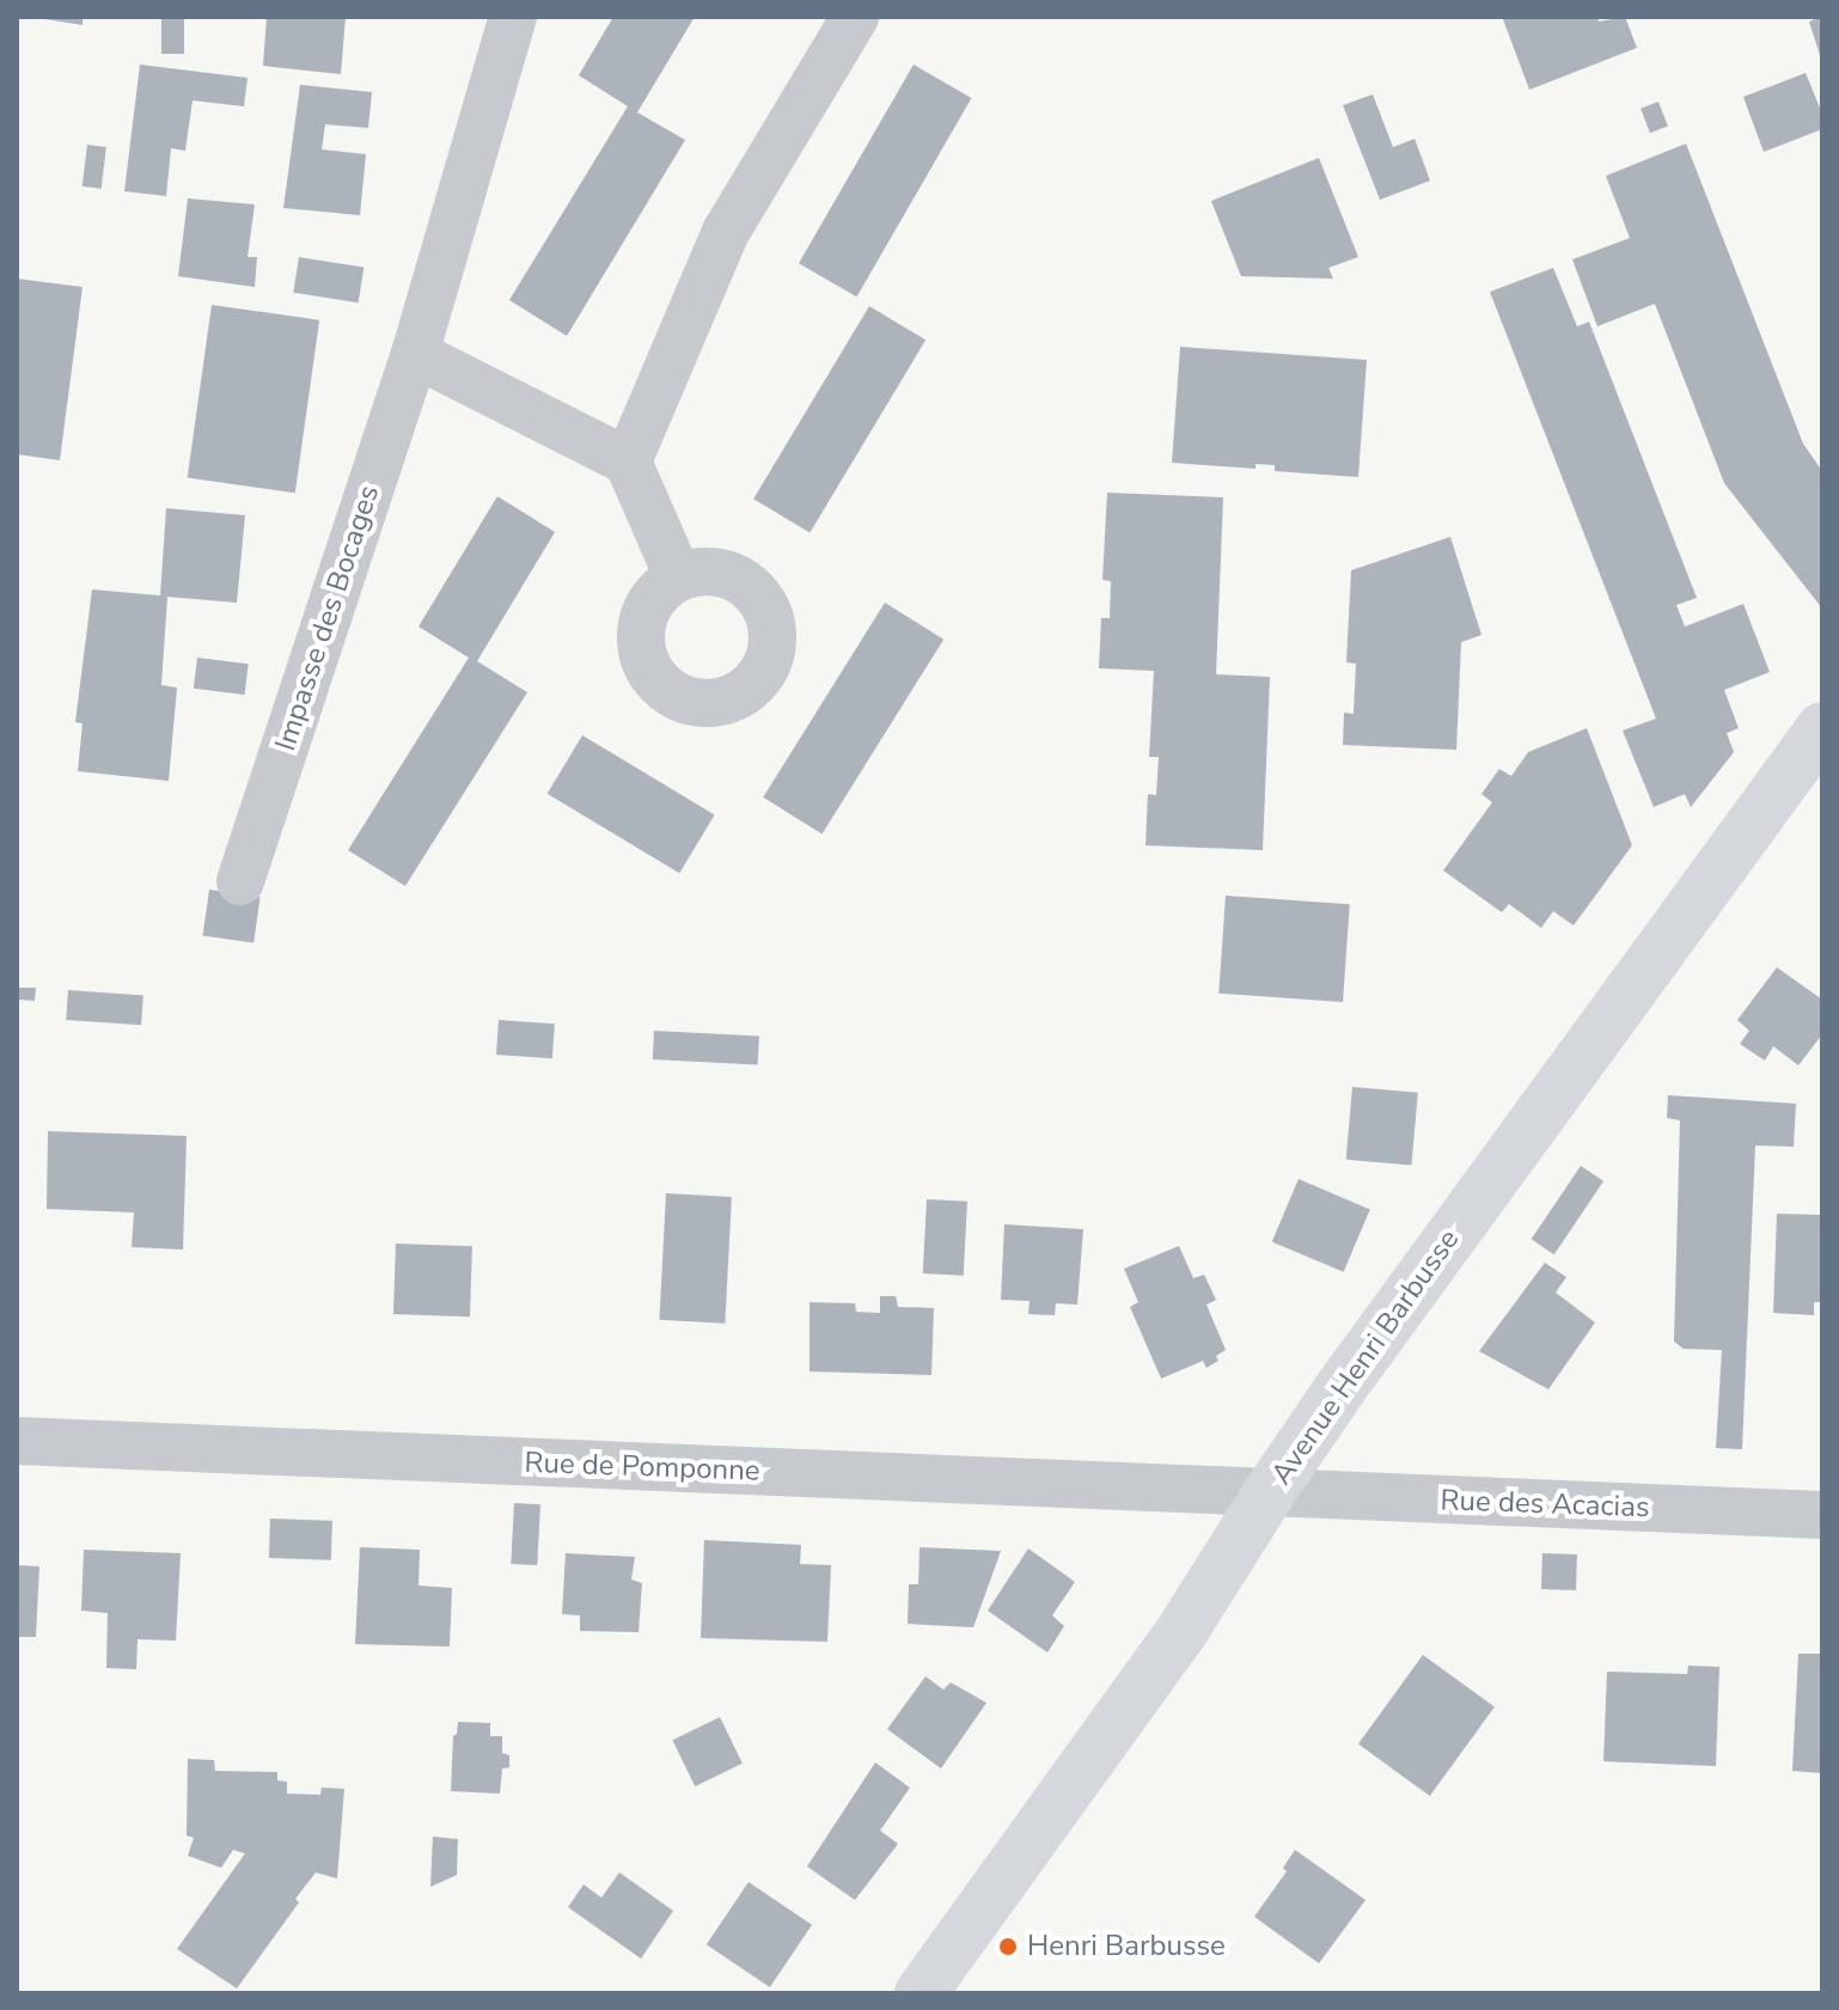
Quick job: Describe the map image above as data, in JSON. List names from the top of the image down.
{
  "streets": {
    "main road": ["Avenue Henri Barbusse"],
    "street": ["Impasse des Bocages", "Rue de Pomponne", "Rue des Acacias"]
  },
  "crossings": [
    ["Avenue Henri Barbusse", "Rue de Pomponne"],
    ["Avenue Henri Barbusse", "Rue des Acacias"],
    ["Rue de Pomponne", "Rue des Acacias"]
  ],
  "places": ["Henri Barbusse"]
}
